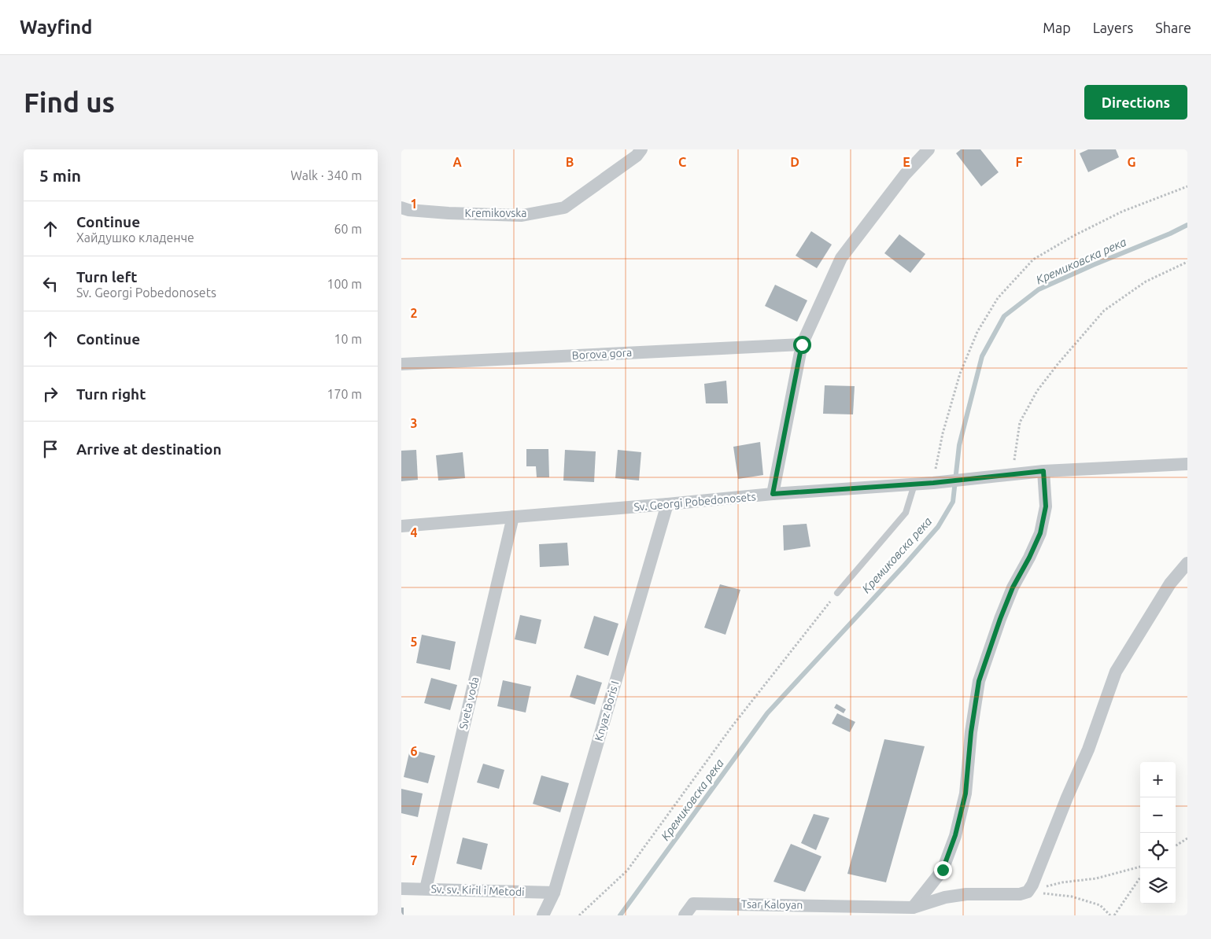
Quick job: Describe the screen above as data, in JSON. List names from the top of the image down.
{
  "streets": {
    "street": [
      "Kremikovska",
      "Borova gora",
      "Sv. Georgi Pobedonosets",
      "Sveta voda",
      "Knyaz Boris I",
      "Sv. sv. Kiril i Metodi",
      "Tsar Kaloyan"
    ]
  },
  "crossings": [
    ["Sv. Georgi Pobedonosets", "Sveta voda"],
    ["Sv. Georgi Pobedonosets", "Knyaz Boris I"],
    ["Sveta voda", "Sv. sv. Kiril i Metodi"],
    ["Knyaz Boris I", "Sv. sv. Kiril i Metodi"]
  ],
  "water": ["Кремиковска река"],
  "page": {
    "header": "Wayfind",
    "nav": ["Map", "Layers", "Share"],
    "buttons": "Directions",
    "title": "Find us",
    "heading": ["5 min", "Walk · 340 m"],
    "list": [
      ["Continue", "Хайдушко кладенче", "60 m"],
      ["Turn left", "Sv. Georgi Pobedonosets", "100 m"],
      ["Continue", "10 m"],
      ["Turn right", "170 m"],
      "Arrive at destination"
    ],
    "map_buttons": ["+", "−"]
  },
  "grid": {
    "columns": [
      "A",
      "B",
      "C",
      "D",
      "E",
      "F",
      "G"
    ],
    "rows": [
      "1",
      "2",
      "3",
      "4",
      "5",
      "6",
      "7"
    ]
  }
}
